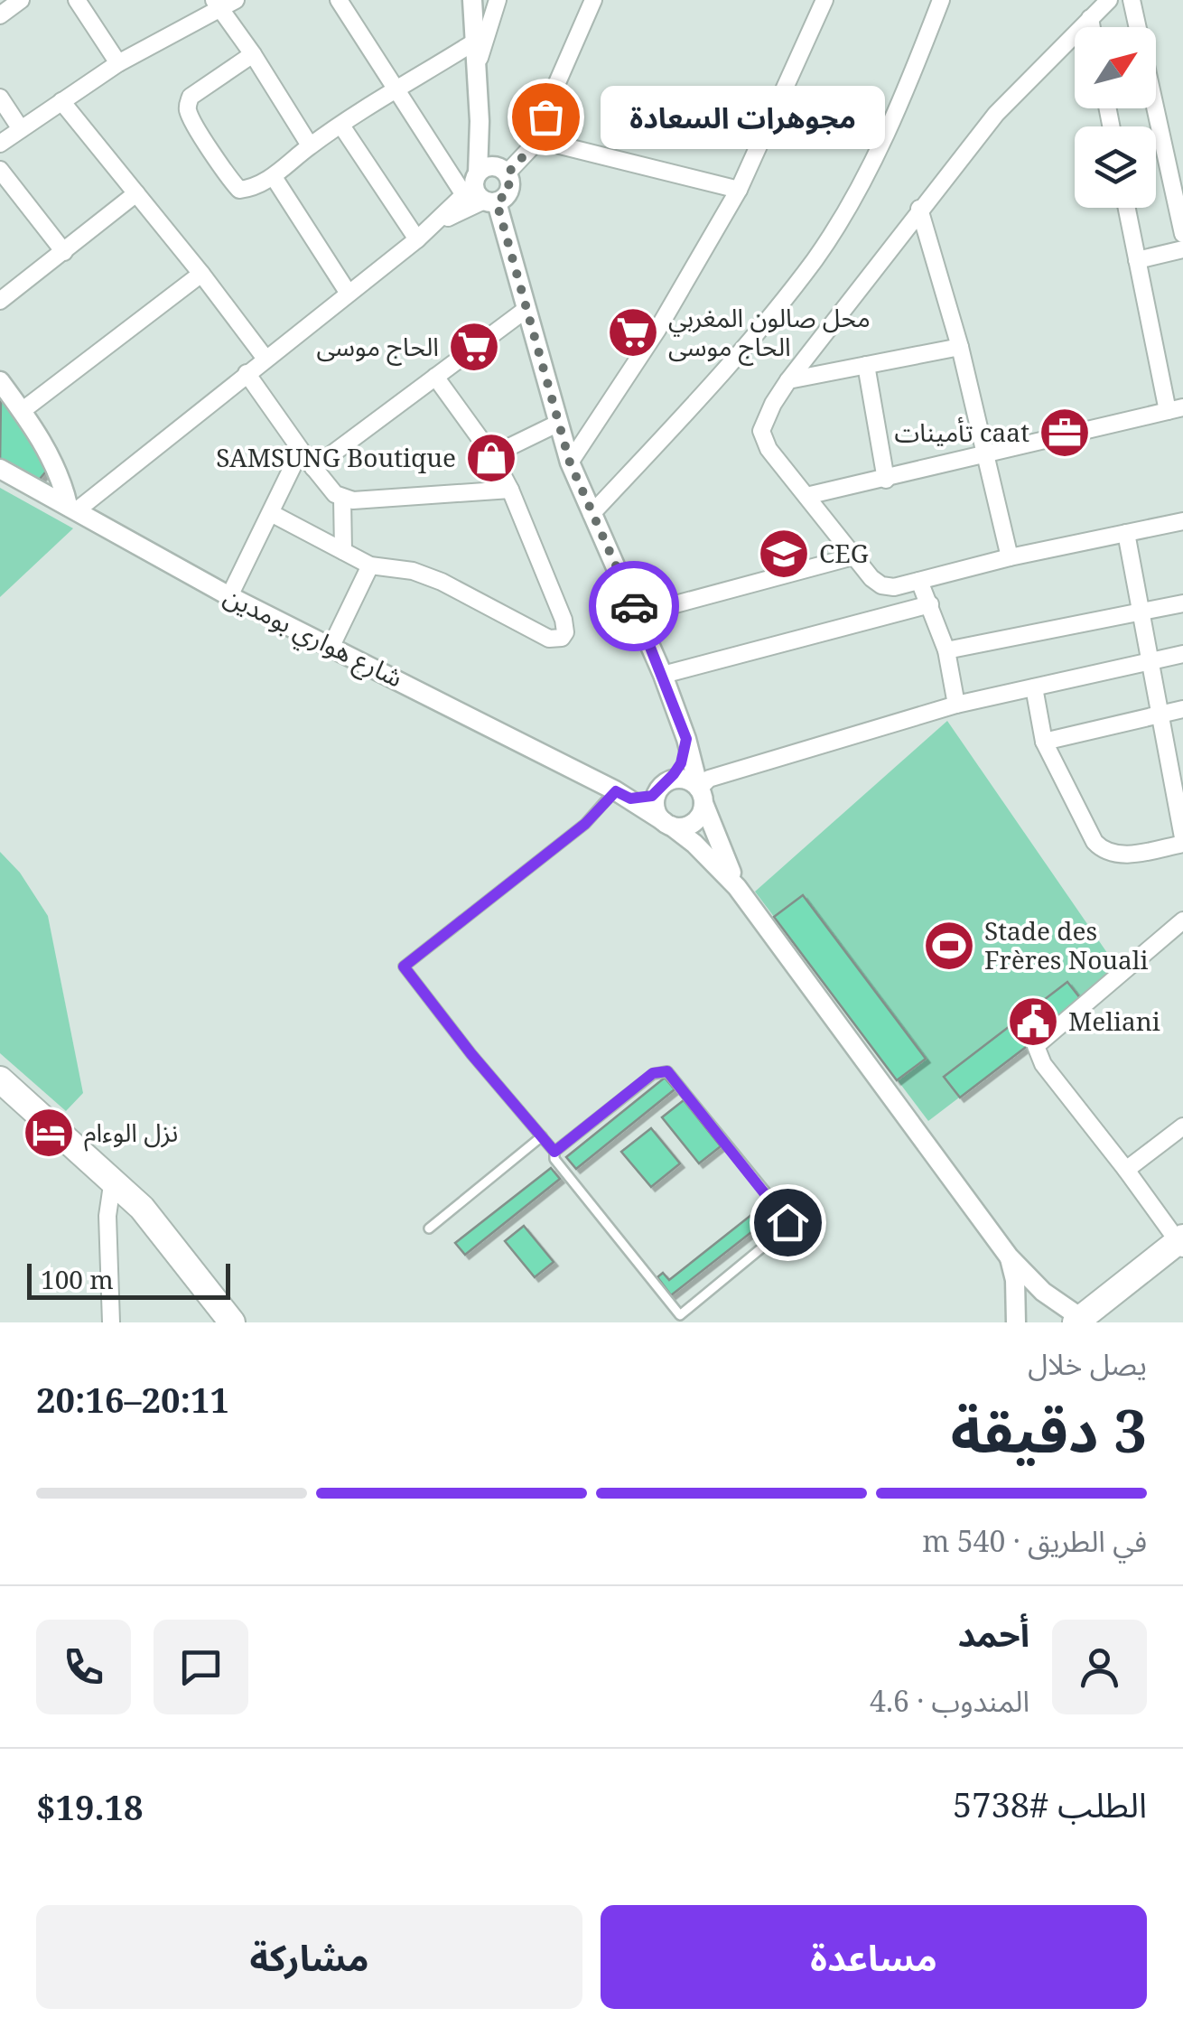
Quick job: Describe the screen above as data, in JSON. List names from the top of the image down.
{
  "streets": {
    "street": ["شارع هواري بومدين"]
  },
  "places": {
    "other": ["مجوهرات السعادة"],
    "supermarket": ["محل صالون المغربي الحاج موسى", "الحاج موسى"],
    "office": ["تأمينات caat"],
    "shop": ["SAMSUNG Boutique"],
    "school or university": ["CEG"],
    "sports": ["Stade des Frères Nouali"],
    "public building": ["Meliani"],
    "hotel": ["نزل الوءام"]
  },
  "scale_bar": "100 m",
  "north": "top right",
  "page": {
    "bubble": "مجوهرات السعادة",
    "scale": "100 m",
    "heading": ["3 دقيقة", "يصل خلال", "20:11–20:16"],
    "panel": [
      "أحمد",
      "المندوب · 4.6",
      "الطلب #5738",
      "$19.18"
    ],
    "bar": "في الطريق · 540 m",
    "buttons": ["مساعدة", "مشاركة"]
  }
}
